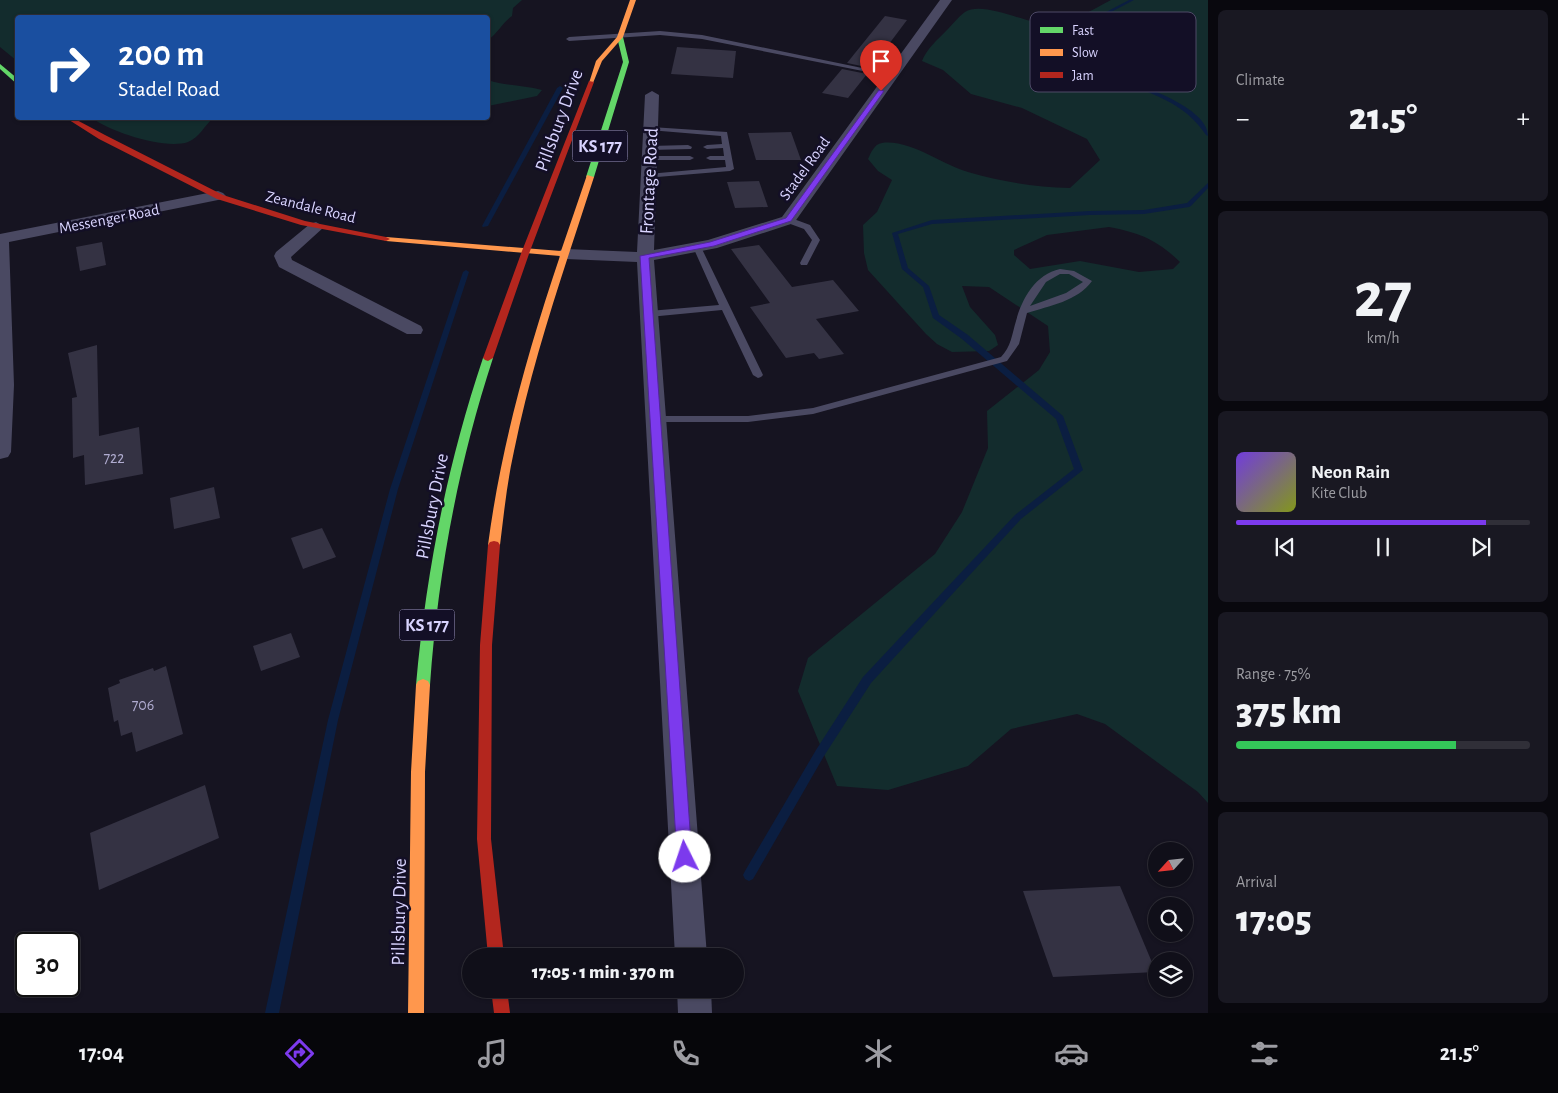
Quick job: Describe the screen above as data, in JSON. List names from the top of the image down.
{
  "streets": {
    "main road": ["Pillsbury Drive", "KS 177", "Zeandale Road"],
    "street": ["Stadel Road", "Frontage Road", "Messenger Road"]
  },
  "crossings": [
    ["Pillsbury Drive", "KS 177"],
    ["Pillsbury Drive", "Zeandale Road"],
    ["KS 177", "Stadel Road"],
    ["KS 177", "Zeandale Road"],
    ["Stadel Road", "Frontage Road"],
    ["Stadel Road", "Zeandale Road"],
    ["Zeandale Road", "Messenger Road"]
  ],
  "house_numbers": ["722", "706"],
  "legend": ["Fast", "Slow", "Jam"],
  "north": "bottom left",
  "page": {
    "tile": [
      "Climate",
      ["27", "km/h"],
      ["Range · 75%", "375 km"],
      ["Arrival", "17:05"]
    ],
    "turn": ["200 m", "Stadel Road"],
    "heat": ["−", "21.5°", "+"],
    "song": ["Neon Rain", "Kite Club"],
    "limit": "30",
    "trip": "17:05 · 1 min · 370 m",
    "tabs": ["17:04", "21.5°"]
  }
}
